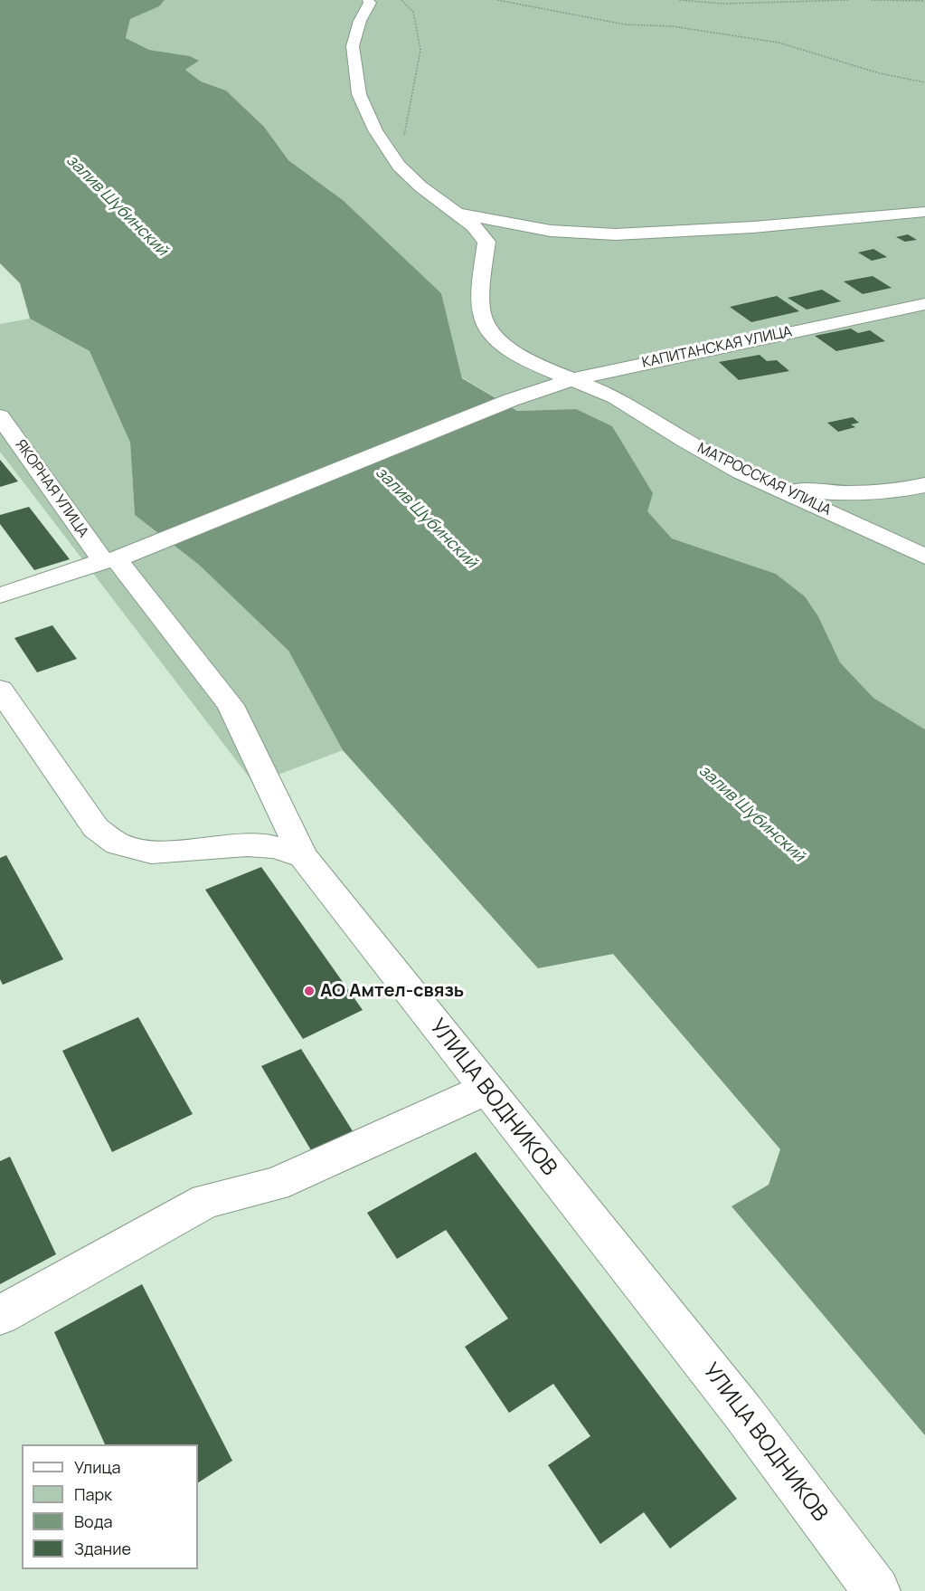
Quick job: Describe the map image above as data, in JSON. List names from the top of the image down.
{
  "streets": {
    "street": [
      "КАПИТАНСКАЯ УЛИЦА",
      "МАТРОССКАЯ УЛИЦА",
      "ЯКОРНАЯ УЛИЦА",
      "УЛИЦА ВОДНИКОВ"
    ]
  },
  "crossings": [
    ["КАПИТАНСКАЯ УЛИЦА", "МАТРОССКАЯ УЛИЦА"],
    ["КАПИТАНСКАЯ УЛИЦА", "ЯКОРНАЯ УЛИЦА"],
    ["ЯКОРНАЯ УЛИЦА", "УЛИЦА ВОДНИКОВ"]
  ],
  "water": ["залив Шубинский"],
  "places": ["АО Амтел-связь"],
  "legend": [
    "Улица",
    "Парк",
    "Вода",
    "Здание"
  ]
}
